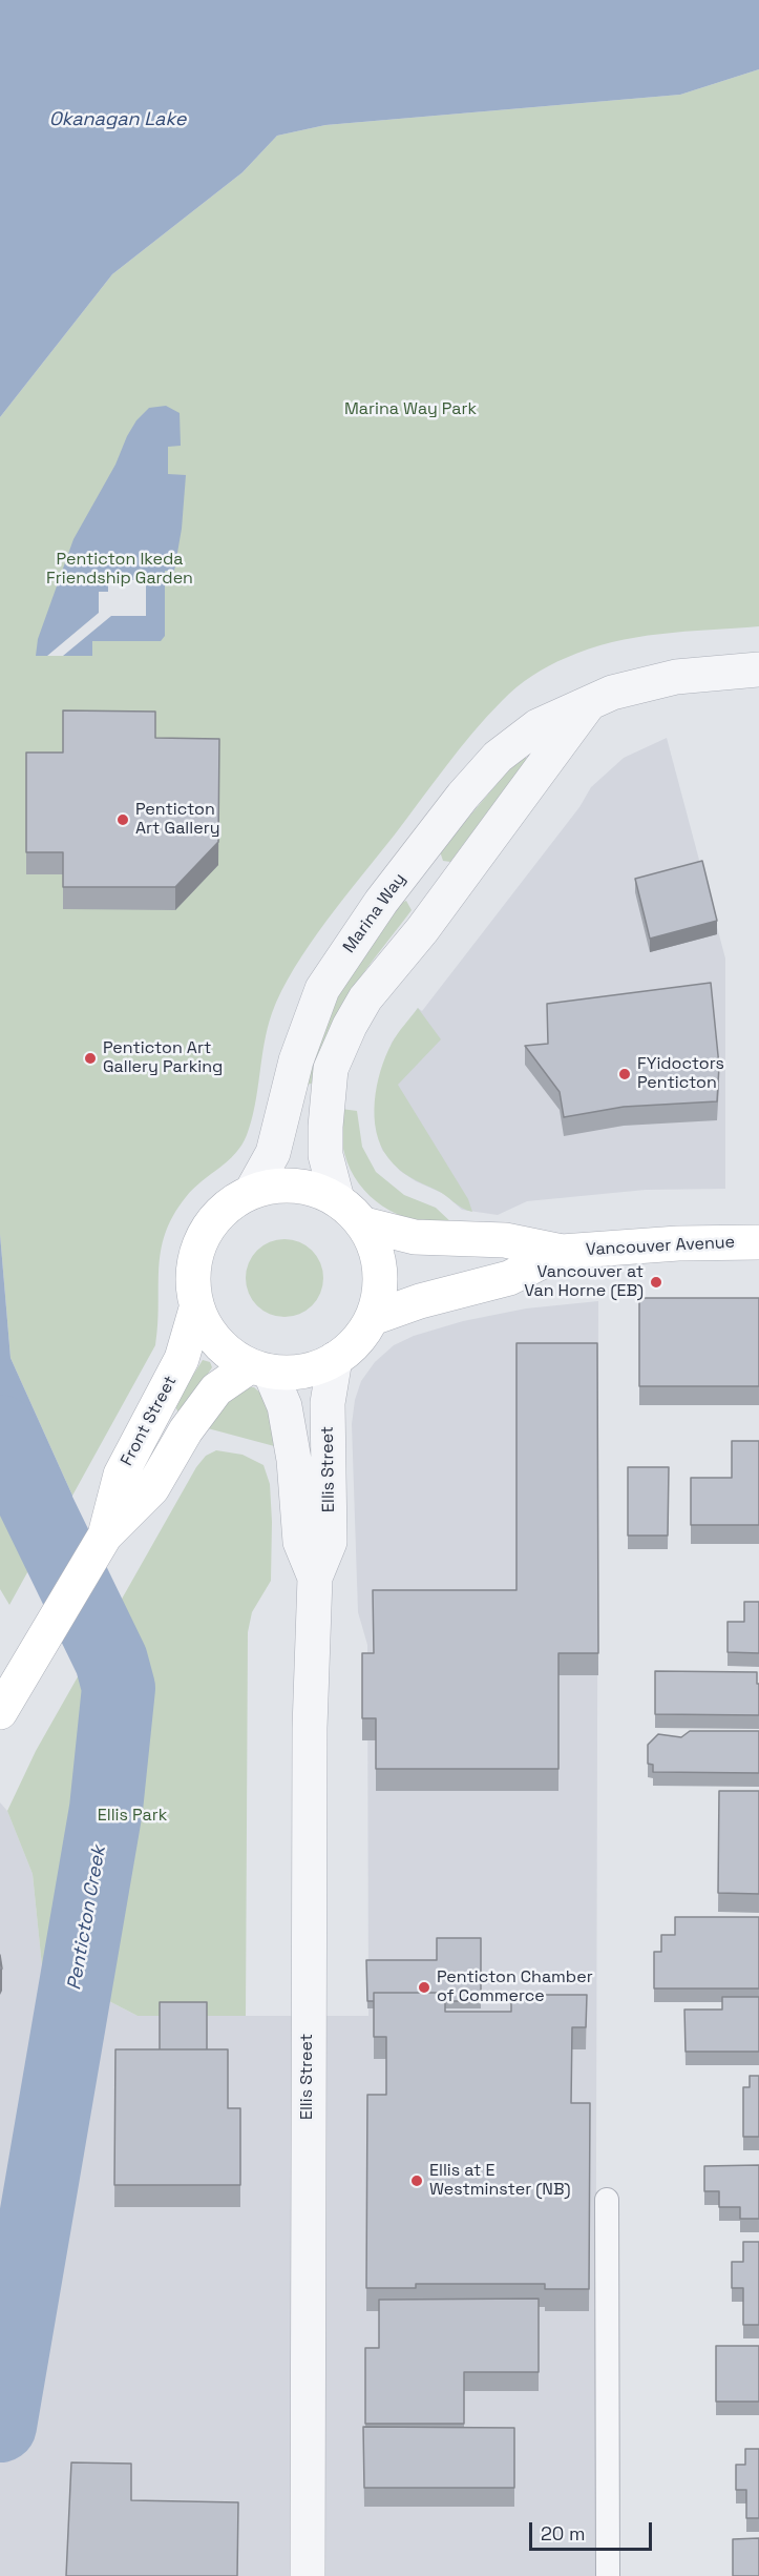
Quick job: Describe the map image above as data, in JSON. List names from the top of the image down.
{
  "streets": {
    "street": [
      "Marina Way",
      "Vancouver Avenue",
      "Front Street",
      "Ellis Street"
    ]
  },
  "crossings": [
    ["Marina Way", "Vancouver Avenue"],
    ["Marina Way", "Front Street"],
    ["Marina Way", "Ellis Street"],
    ["Vancouver Avenue", "Front Street"],
    ["Vancouver Avenue", "Ellis Street"],
    ["Front Street", "Ellis Street"]
  ],
  "water": ["Okanagan Lake", "Penticton Creek"],
  "parks": ["Marina Way Park", "Penticton Ikeda Friendship Garden", "Ellis Park"],
  "places": [
    "Penticton Art Gallery",
    "Penticton Art Gallery Parking",
    "FYidoctors Penticton",
    "Vancouver at Van Horne (EB)",
    "Penticton Chamber of Commerce",
    "Ellis at E Westminster (NB)"
  ],
  "scale_bar": "20 m"
}
